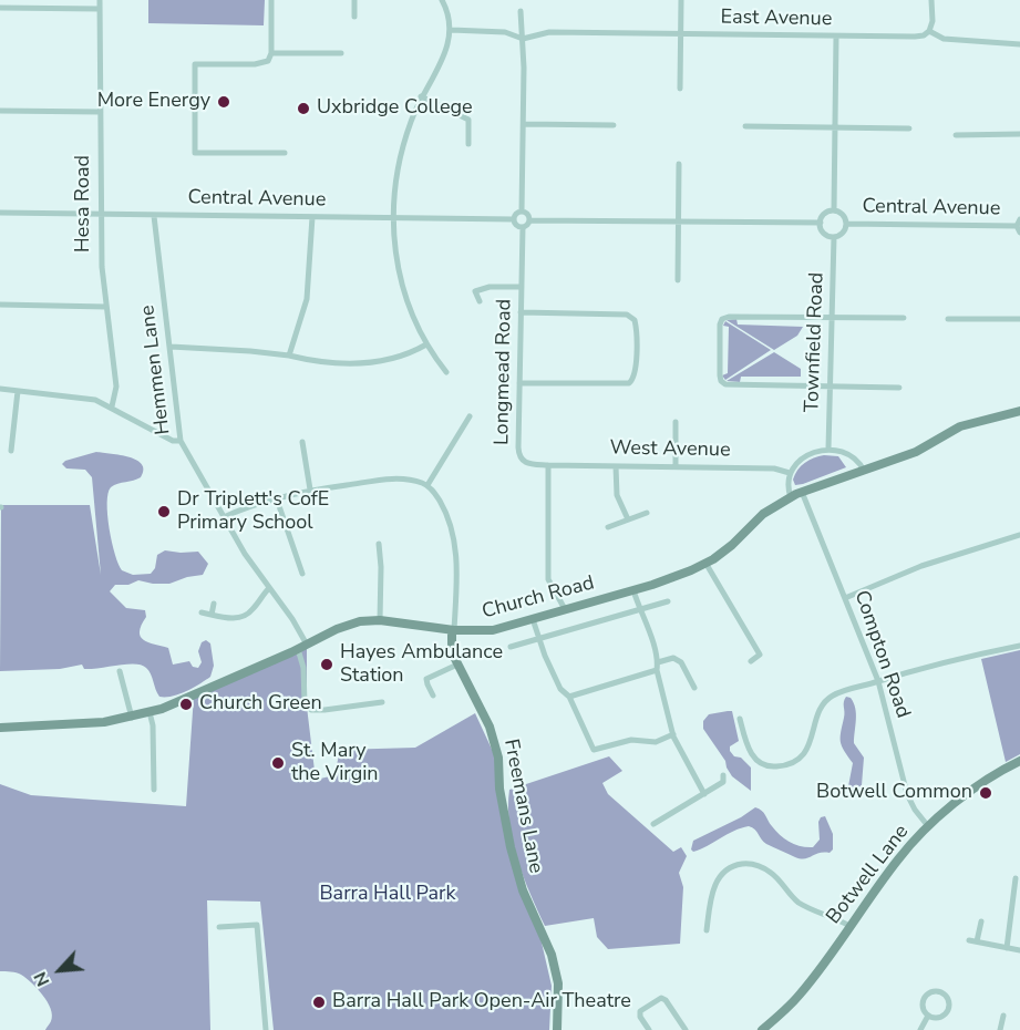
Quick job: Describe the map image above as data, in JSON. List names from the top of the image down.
{
  "streets": {
    "street": [
      "East Avenue",
      "Central Avenue",
      "Hesa Road",
      "Townfield Road",
      "Hemmen Lane",
      "Longmead Road",
      "West Avenue",
      "Church Road",
      "Compton Road",
      "Freemans Lane",
      "Botwell Lane"
    ]
  },
  "crossings": [
    ["Central Avenue", "Hesa Road"],
    ["Central Avenue", "Townfield Road"],
    ["Central Avenue", "Hemmen Lane"],
    ["Central Avenue", "Longmead Road"],
    ["Hemmen Lane", "Church Road"],
    ["Longmead Road", "West Avenue"],
    ["Church Road", "Compton Road"],
    ["Church Road", "Freemans Lane"],
    ["Compton Road", "Botwell Lane"]
  ],
  "parks": ["Barra Hall Park"],
  "places": [
    "More Energy",
    "Uxbridge College",
    "Dr Triplett's CofE Primary School",
    "Hayes Ambulance Station",
    "Church Green",
    "St. Mary the Virgin",
    "Botwell Common",
    "Barra Hall Park Open-Air Theatre"
  ],
  "north": "bottom left"
}
